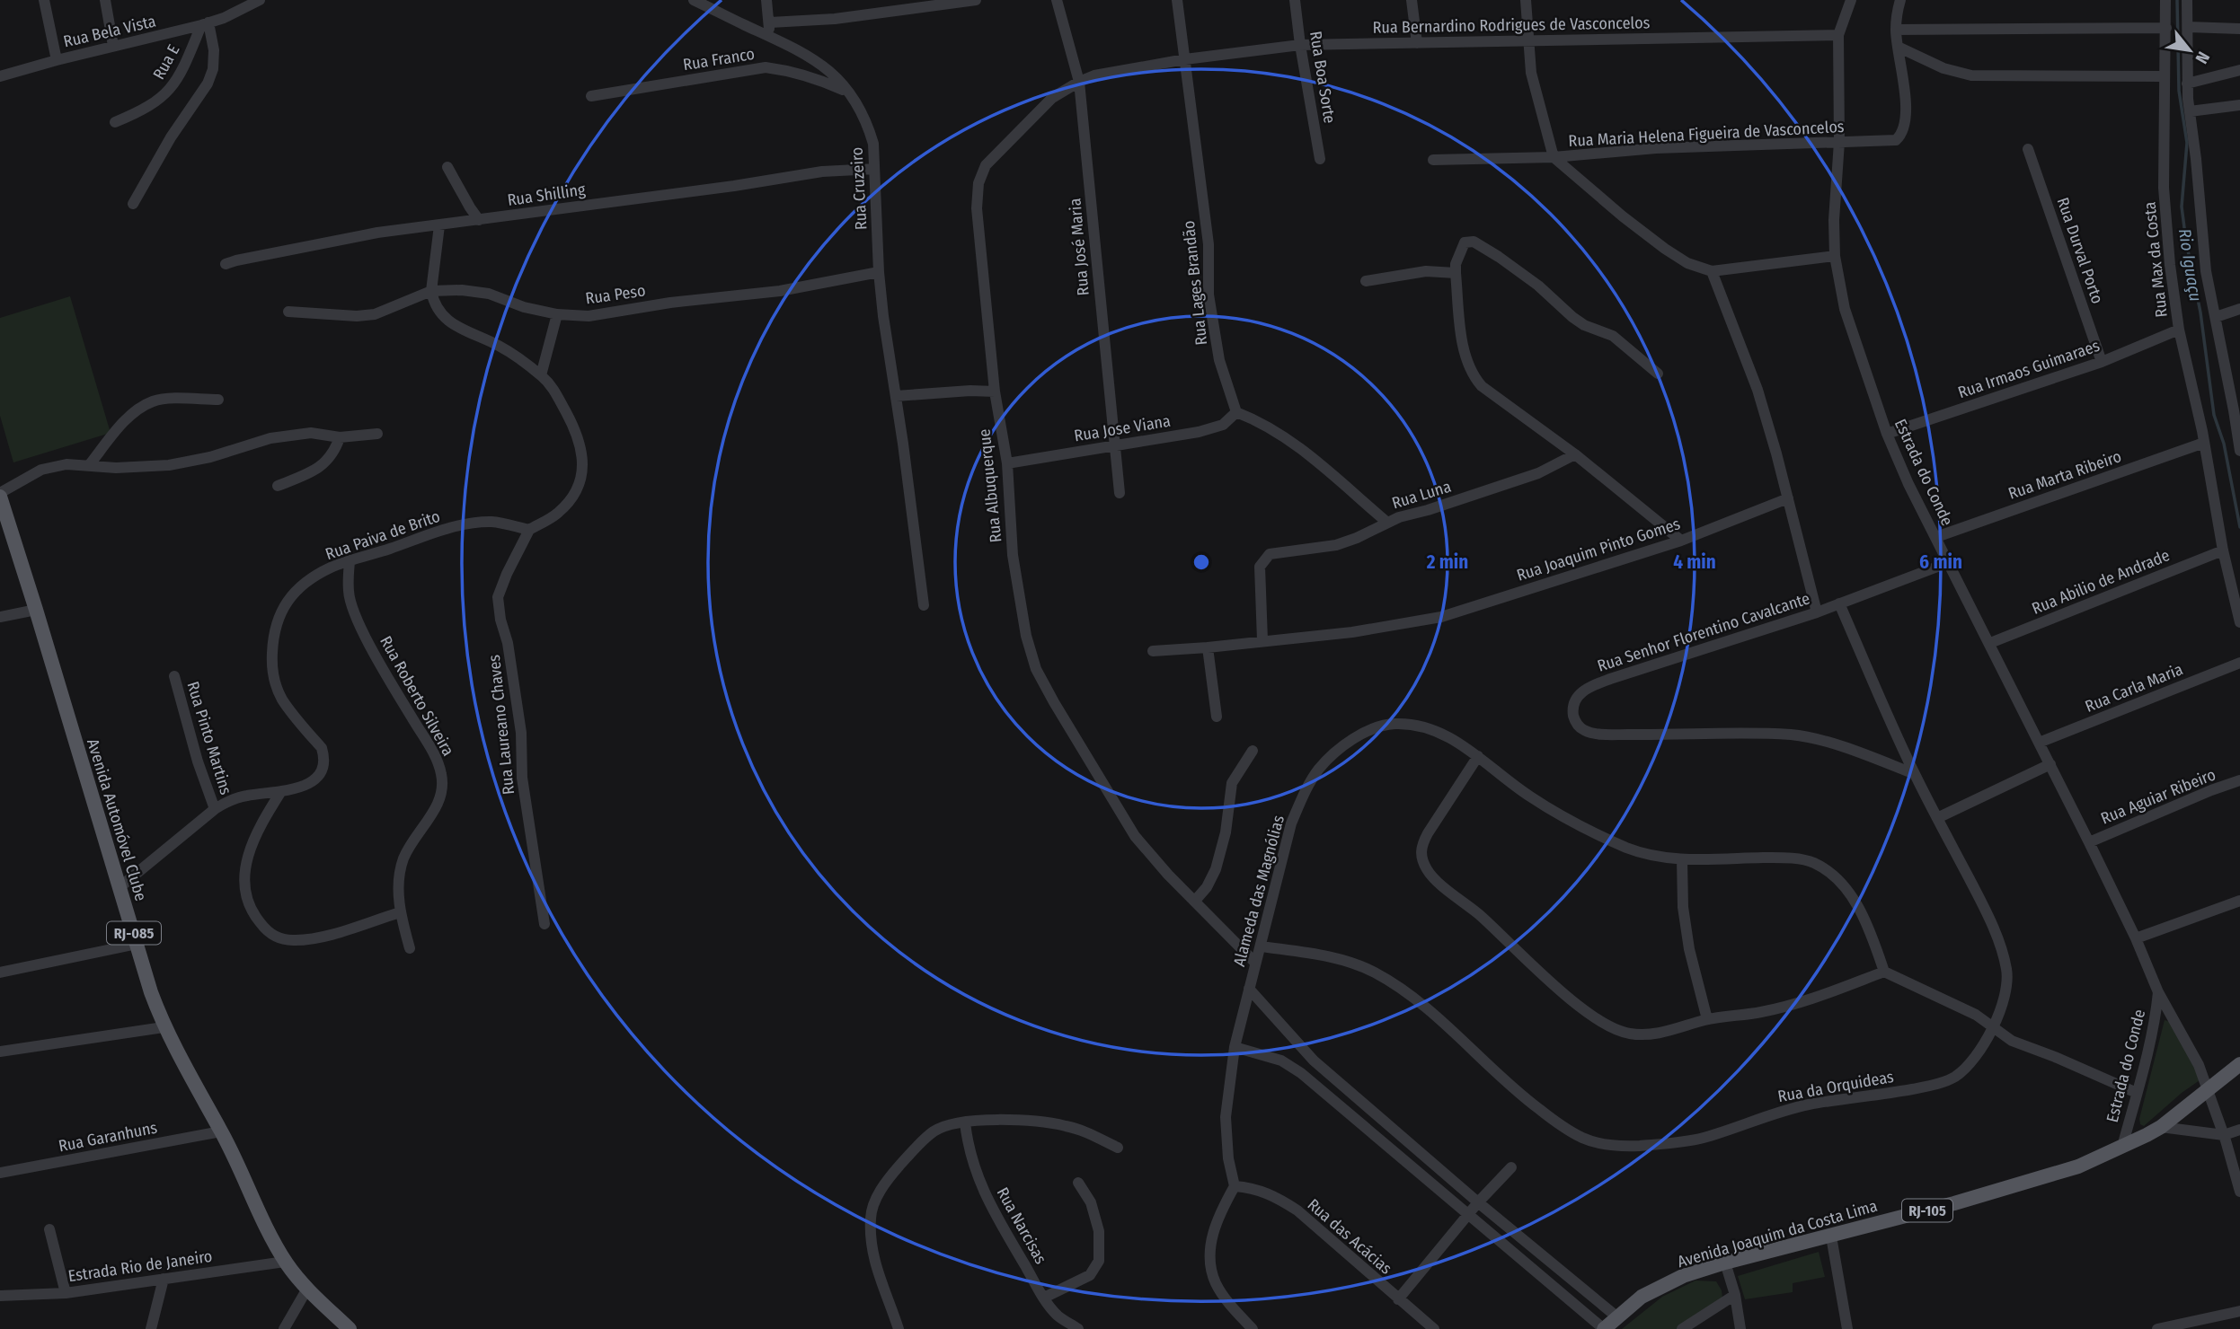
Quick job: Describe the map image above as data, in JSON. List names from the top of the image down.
{
  "streets": {
    "main road": [
      "Avenida Automóvel Clube",
      "RJ-085",
      "RJ-105",
      "Avenida Joaquim da Costa Lima"
    ],
    "street": [
      "Rua Bernardino Rodrigues de Vasconcelos",
      "Rua Bela Vista",
      "Rua Franco",
      "Rua E",
      "Rua Boa Sorte",
      "Rua Maria Helena Figueira de Vasconcelos",
      "Rua Cruzeiro",
      "Rua Shilling",
      "Rua José Maria",
      "Rua Durval Porto",
      "Rua Max da Costa",
      "Rua Lages Brandão",
      "Rua Peso",
      "Rua Irmaos Guimaraes",
      "Rua Jose Viana",
      "Estrada do Conde",
      "Rua Marta Ribeiro",
      "Rua Albuquerque",
      "Rua Luna",
      "Rua Paiva de Brito",
      "Rua Joaquim Pinto Gomes",
      "Rua Abilio de Andrade",
      "Rua Senhor Florentino Cavalcante",
      "Rua Carla Maria",
      "Rua Roberto Silveira",
      "Rua Laureano Chaves",
      "Rua Pinto Martins",
      "Rua Aguiar Ribeiro",
      "Alameda das Magnólias",
      "Rua da Orquideas",
      "Rua Garanhuns",
      "Rua Narcisas",
      "Rua das Acácias",
      "Estrada Rio de Janeiro"
    ]
  },
  "crossings": [
    ["Rua Bernardino Rodrigues de Vasconcelos", "Rua Boa Sorte"],
    ["Rua Bernardino Rodrigues de Vasconcelos", "Rua Lages Brandão"],
    ["Rua Bernardino Rodrigues de Vasconcelos", "Estrada do Conde"],
    ["Rua Bernardino Rodrigues de Vasconcelos", "Rua Albuquerque"],
    ["Rua Bela Vista", "Rua E"],
    ["Rua Franco", "Rua Cruzeiro"],
    ["Rua Maria Helena Figueira de Vasconcelos", "Estrada do Conde"],
    ["Rua Cruzeiro", "Rua Shilling"],
    ["Rua Cruzeiro", "Rua Peso"],
    ["Rua José Maria", "Rua Jose Viana"],
    ["Rua José Maria", "Rua Albuquerque"],
    ["Rua Durval Porto", "Rua Irmaos Guimaraes"],
    ["Rua Max da Costa", "Rua Irmaos Guimaraes"],
    ["Rua Max da Costa", "Rua Marta Ribeiro"],
    ["Rua Max da Costa", "Rua Abilio de Andrade"],
    ["Rua Lages Brandão", "Rua Jose Viana"],
    ["Rua Lages Brandão", "Rua Albuquerque"],
    ["Rua Irmaos Guimaraes", "Estrada do Conde"],
    ["Rua Jose Viana", "Rua Albuquerque"],
    ["Estrada do Conde", "Rua Marta Ribeiro"],
    ["Estrada do Conde", "Rua Abilio de Andrade"],
    ["Estrada do Conde", "Rua Senhor Florentino Cavalcante"],
    ["Estrada do Conde", "Rua Carla Maria"],
    ["Estrada do Conde", "Rua Aguiar Ribeiro"],
    ["Estrada do Conde", "Avenida Joaquim da Costa Lima"],
    ["Rua Albuquerque", "Alameda das Magnólias"],
    ["Rua Luna", "Rua Joaquim Pinto Gomes"],
    ["Rua Paiva de Brito", "Rua Roberto Silveira"],
    ["Rua Paiva de Brito", "Rua Laureano Chaves"],
    ["Rua Paiva de Brito", "Rua Pinto Martins"],
    ["Rua Paiva de Brito", "Avenida Automóvel Clube"],
    ["Rua Senhor Florentino Cavalcante", "Rua da Orquideas"],
    ["Avenida Automóvel Clube", "Rua Garanhuns"],
    ["Avenida Automóvel Clube", "Estrada Rio de Janeiro"],
    ["Alameda das Magnólias", "Rua da Orquideas"],
    ["Alameda das Magnólias", "Avenida Joaquim da Costa Lima"],
    ["Alameda das Magnólias", "Rua das Acácias"]
  ],
  "water": ["Rio Iguaçu"],
  "north": "bottom right",
  "rings": ["2 min", "4 min", "6 min"]
}
